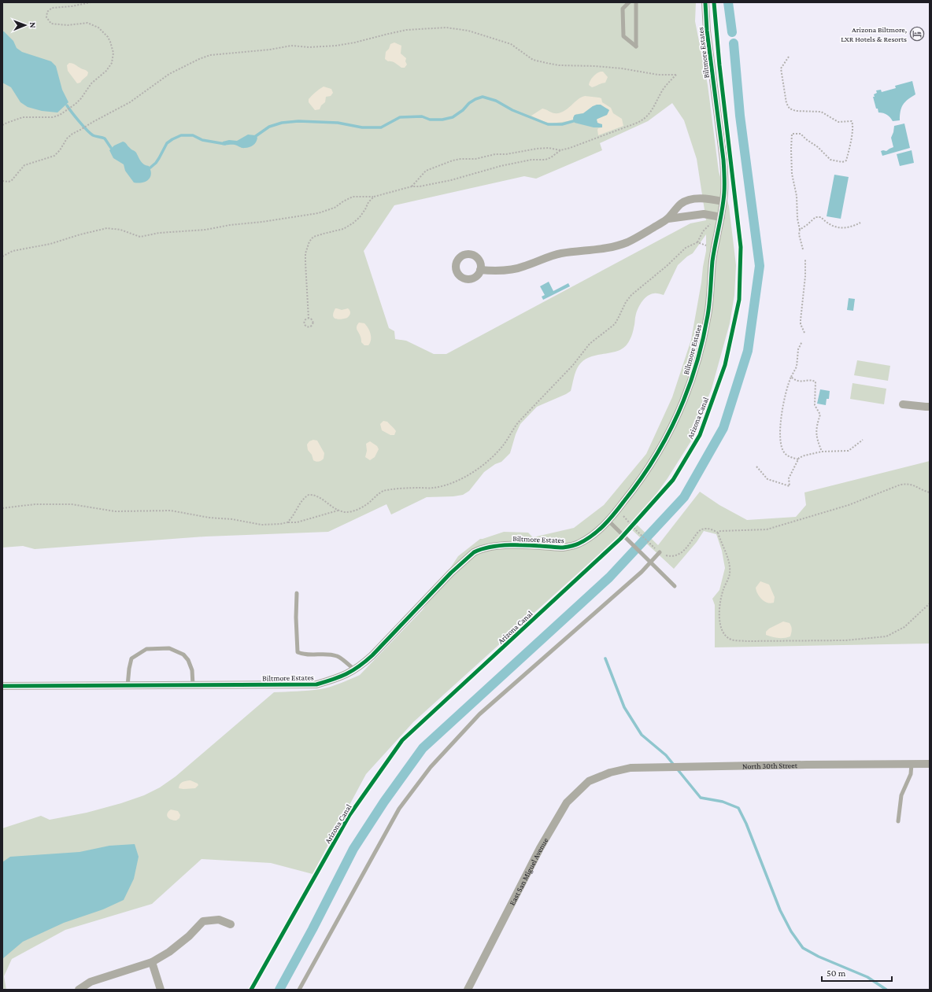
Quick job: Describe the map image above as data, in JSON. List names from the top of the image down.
{
  "streets": {
    "street": ["Biltmore Estates", "North 30th Street", "East San Miguel Avenue"],
    "cycle path": ["Arizona Canal"]
  },
  "crossings": [
    ["North 30th Street", "East San Miguel Avenue"]
  ],
  "places": {
    "hotel": ["Arizona Biltmore, LXR Hotels & Resorts"]
  },
  "scale_bar": "50 m",
  "north": "right"
}
